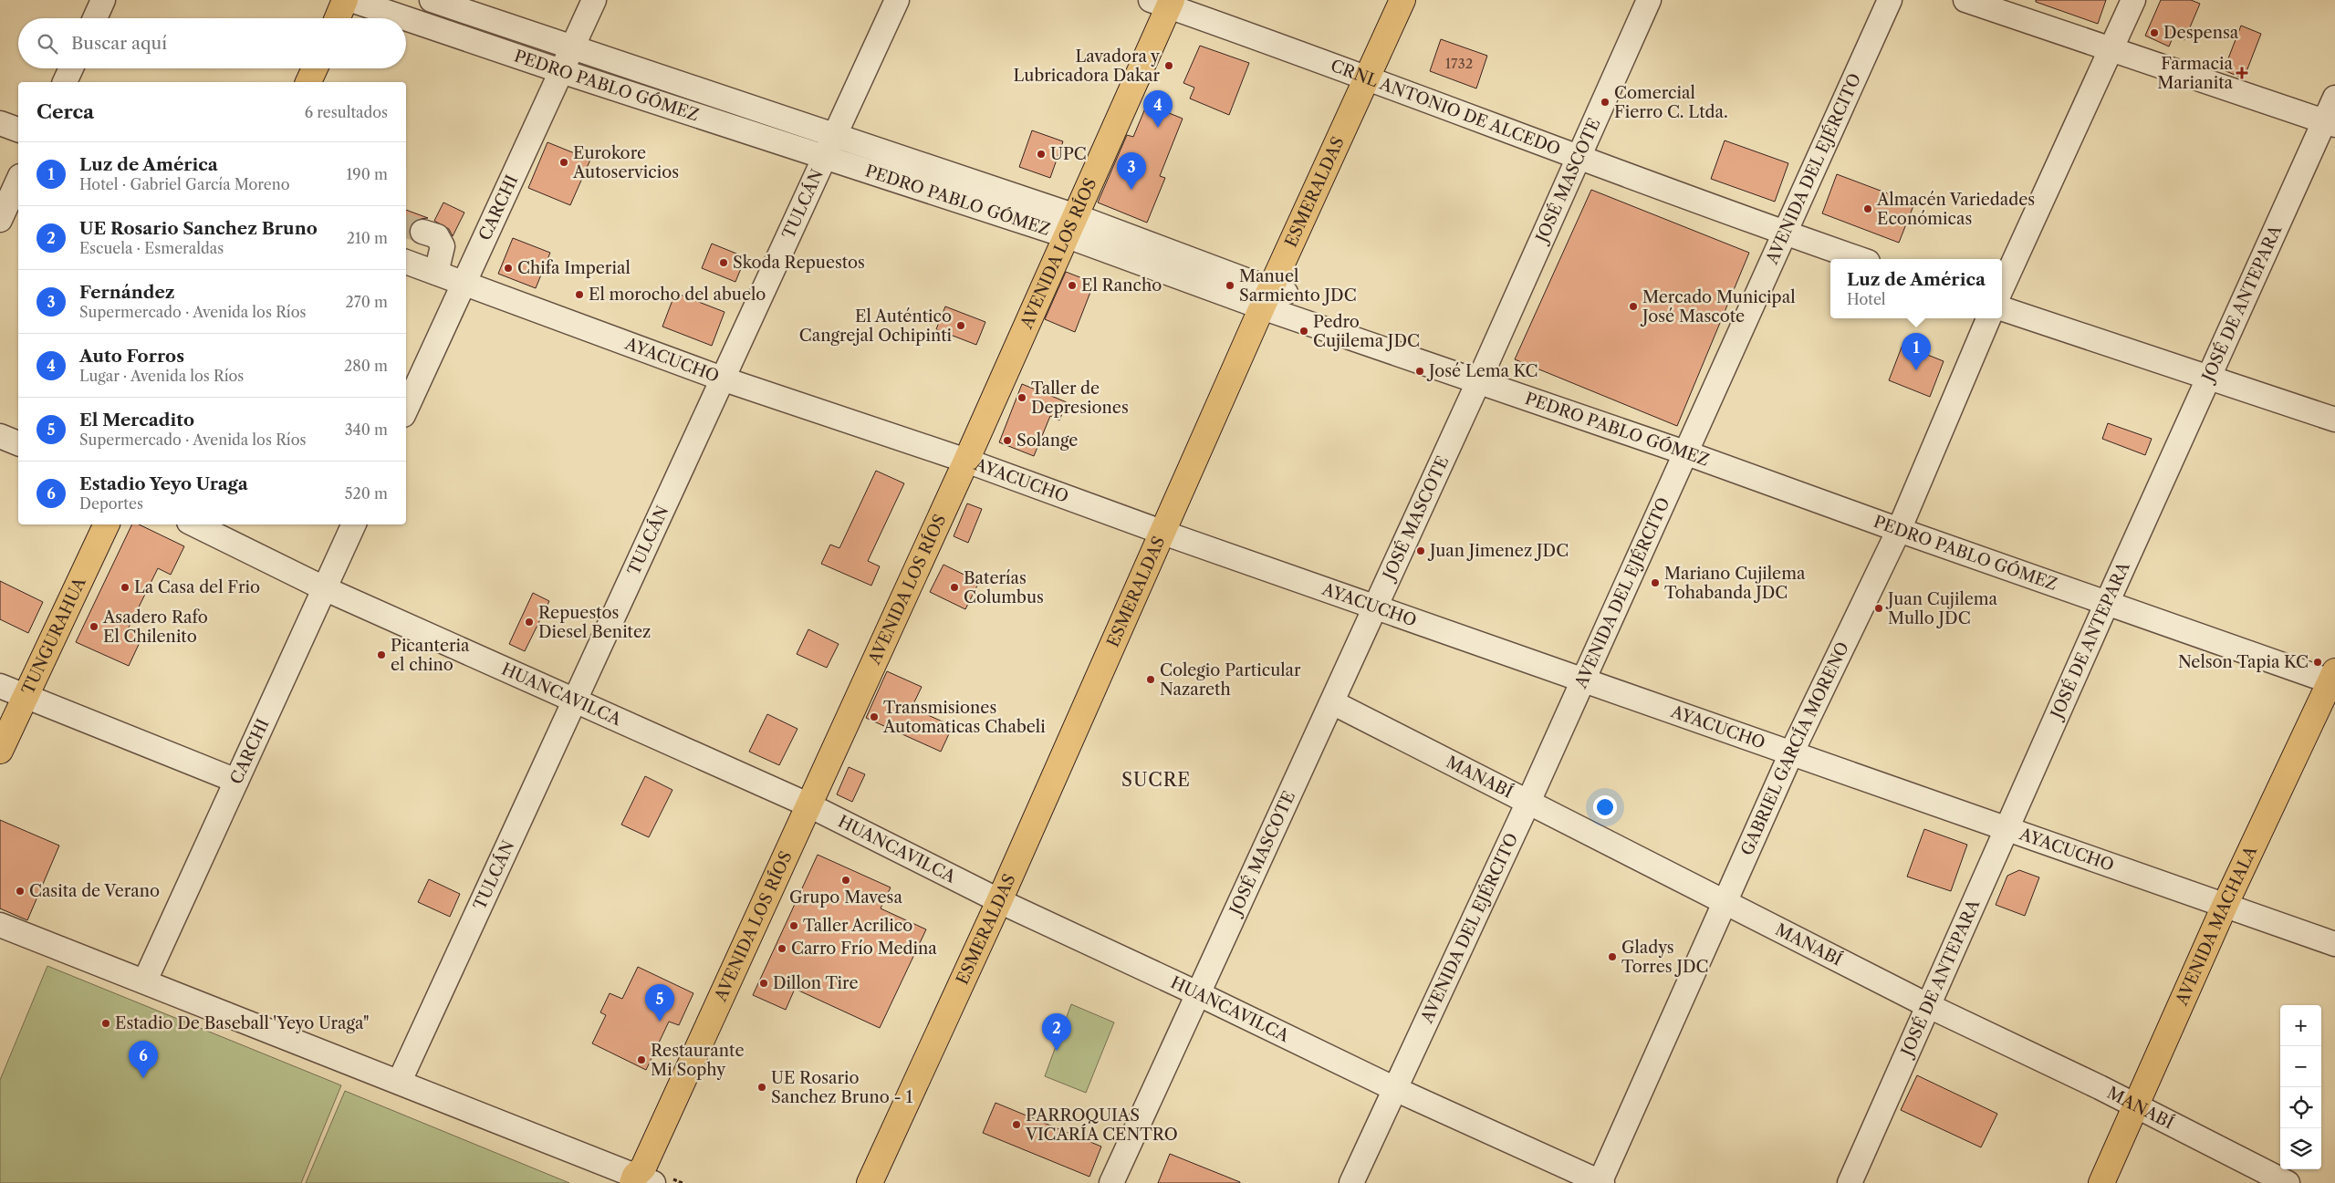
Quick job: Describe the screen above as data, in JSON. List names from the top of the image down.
{
  "streets": {
    "main road": [
      "ESMERALDAS",
      "AVENIDA LOS RÍOS",
      "TUNGURAHUA",
      "AVENIDA MACHALA"
    ],
    "street": [
      "PEDRO PABLO GÓMEZ",
      "CRNL ANTONIO DE ALCEDO",
      "AVENIDA DEL EJÉRCITO",
      "JOSÉ MASCOTE",
      "TULCÁN",
      "CARCHI",
      "JOSÉ DE ANTEPARA",
      "AYACUCHO",
      "HUANCAVILCA",
      "GABRIEL GARCÍA MORENO",
      "MANABÍ"
    ]
  },
  "crossings": [
    ["PEDRO PABLO GÓMEZ", "AVENIDA DEL EJÉRCITO"],
    ["PEDRO PABLO GÓMEZ", "JOSÉ MASCOTE"],
    ["PEDRO PABLO GÓMEZ", "ESMERALDAS"],
    ["PEDRO PABLO GÓMEZ", "TULCÁN"],
    ["PEDRO PABLO GÓMEZ", "CARCHI"],
    ["PEDRO PABLO GÓMEZ", "AVENIDA LOS RÍOS"],
    ["PEDRO PABLO GÓMEZ", "JOSÉ DE ANTEPARA"],
    ["PEDRO PABLO GÓMEZ", "GABRIEL GARCÍA MORENO"],
    ["PEDRO PABLO GÓMEZ", "AVENIDA MACHALA"],
    ["CRNL ANTONIO DE ALCEDO", "AVENIDA DEL EJÉRCITO"],
    ["CRNL ANTONIO DE ALCEDO", "JOSÉ MASCOTE"],
    ["CRNL ANTONIO DE ALCEDO", "ESMERALDAS"],
    ["CRNL ANTONIO DE ALCEDO", "AVENIDA LOS RÍOS"],
    ["AVENIDA DEL EJÉRCITO", "AYACUCHO"],
    ["AVENIDA DEL EJÉRCITO", "HUANCAVILCA"],
    ["AVENIDA DEL EJÉRCITO", "MANABÍ"],
    ["JOSÉ MASCOTE", "AYACUCHO"],
    ["JOSÉ MASCOTE", "HUANCAVILCA"],
    ["JOSÉ MASCOTE", "MANABÍ"],
    ["ESMERALDAS", "AYACUCHO"],
    ["ESMERALDAS", "HUANCAVILCA"],
    ["TULCÁN", "AYACUCHO"],
    ["TULCÁN", "HUANCAVILCA"],
    ["CARCHI", "AYACUCHO"],
    ["CARCHI", "HUANCAVILCA"],
    ["AVENIDA LOS RÍOS", "AYACUCHO"],
    ["AVENIDA LOS RÍOS", "HUANCAVILCA"],
    ["JOSÉ DE ANTEPARA", "AYACUCHO"],
    ["JOSÉ DE ANTEPARA", "MANABÍ"],
    ["AYACUCHO", "GABRIEL GARCÍA MORENO"],
    ["AYACUCHO", "AVENIDA MACHALA"],
    ["HUANCAVILCA", "GABRIEL GARCÍA MORENO"],
    ["GABRIEL GARCÍA MORENO", "MANABÍ"],
    ["MANABÍ", "AVENIDA MACHALA"]
  ],
  "districts": ["SUCRE"],
  "places": {
    "other": [
      "Despensa",
      "Lavadora y Lubricadora Dakar",
      "Comercial Fierro C. Ltda.",
      "UPC",
      "Eurokore Autoservicios",
      "Almacén Variedades Económicas",
      "Skoda Repuestos",
      "Chifa Imperial",
      "El Rancho",
      "Manuel Sarmiento JDC",
      "El morocho del abuelo",
      "Mercado Municipal José Mascote",
      "El Auténtico Cangrejal Ochipinti",
      "Pedro Cujilema JDC",
      "José Lema KC",
      "Taller de Depresiones",
      "Solange",
      "Juan Jimenez JDC",
      "Mariano Cujilema Tohabanda JDC",
      "La Casa del Frio",
      "Baterías Columbus",
      "Juan Cujilema Mullo JDC",
      "Repuestos Diesel Benitez",
      "Asadero Rafo El Chilenito",
      "Picanteria el chino",
      "Nelson Tapia KC",
      "Colegio Particular Nazareth",
      "Transmisiones Automaticas Chabeli",
      "Grupo Mavesa",
      "Casita de Verano",
      "Taller Acrilico",
      "Carro Frío Medina",
      "Gladys Torres JDC",
      "Dillon Tire",
      "Estadio De Baseball 'Yeyo Uraga\"",
      "Restaurante Mi Sophy",
      "UE Rosario Sanchez Bruno - 1",
      "PARROQUIAS VICARÍA CENTRO"
    ],
    "health": ["Farmacia Marianita"]
  },
  "house_numbers": ["1732"],
  "page": {
    "search": "Buscar aquí",
    "heading": ["Cerca", "6 resultados"],
    "pins": [
      "4",
      "3",
      "1",
      "5",
      "2",
      "6"
    ],
    "list": [
      {
        "mark": "1",
        "name": "Luz de América",
        "note": "Hotel · Gabriel García Moreno",
        "value": "190 m"
      },
      {
        "mark": "2",
        "name": "UE Rosario Sanchez Bruno",
        "note": "Escuela · Esmeraldas",
        "value": "210 m"
      },
      {
        "mark": "3",
        "name": "Fernández",
        "note": "Supermercado · Avenida los Ríos",
        "value": "270 m"
      },
      {
        "mark": "4",
        "name": "Auto Forros",
        "note": "Lugar · Avenida los Ríos",
        "value": "280 m"
      },
      {
        "mark": "5",
        "name": "El Mercadito",
        "note": "Supermercado · Avenida los Ríos",
        "value": "340 m"
      },
      {
        "mark": "6",
        "name": "Estadio Yeyo Uraga",
        "note": "Deportes",
        "value": "520 m"
      }
    ],
    "popup": ["Luz de América", "Hotel"],
    "map_buttons": ["+", "−"]
  }
}
